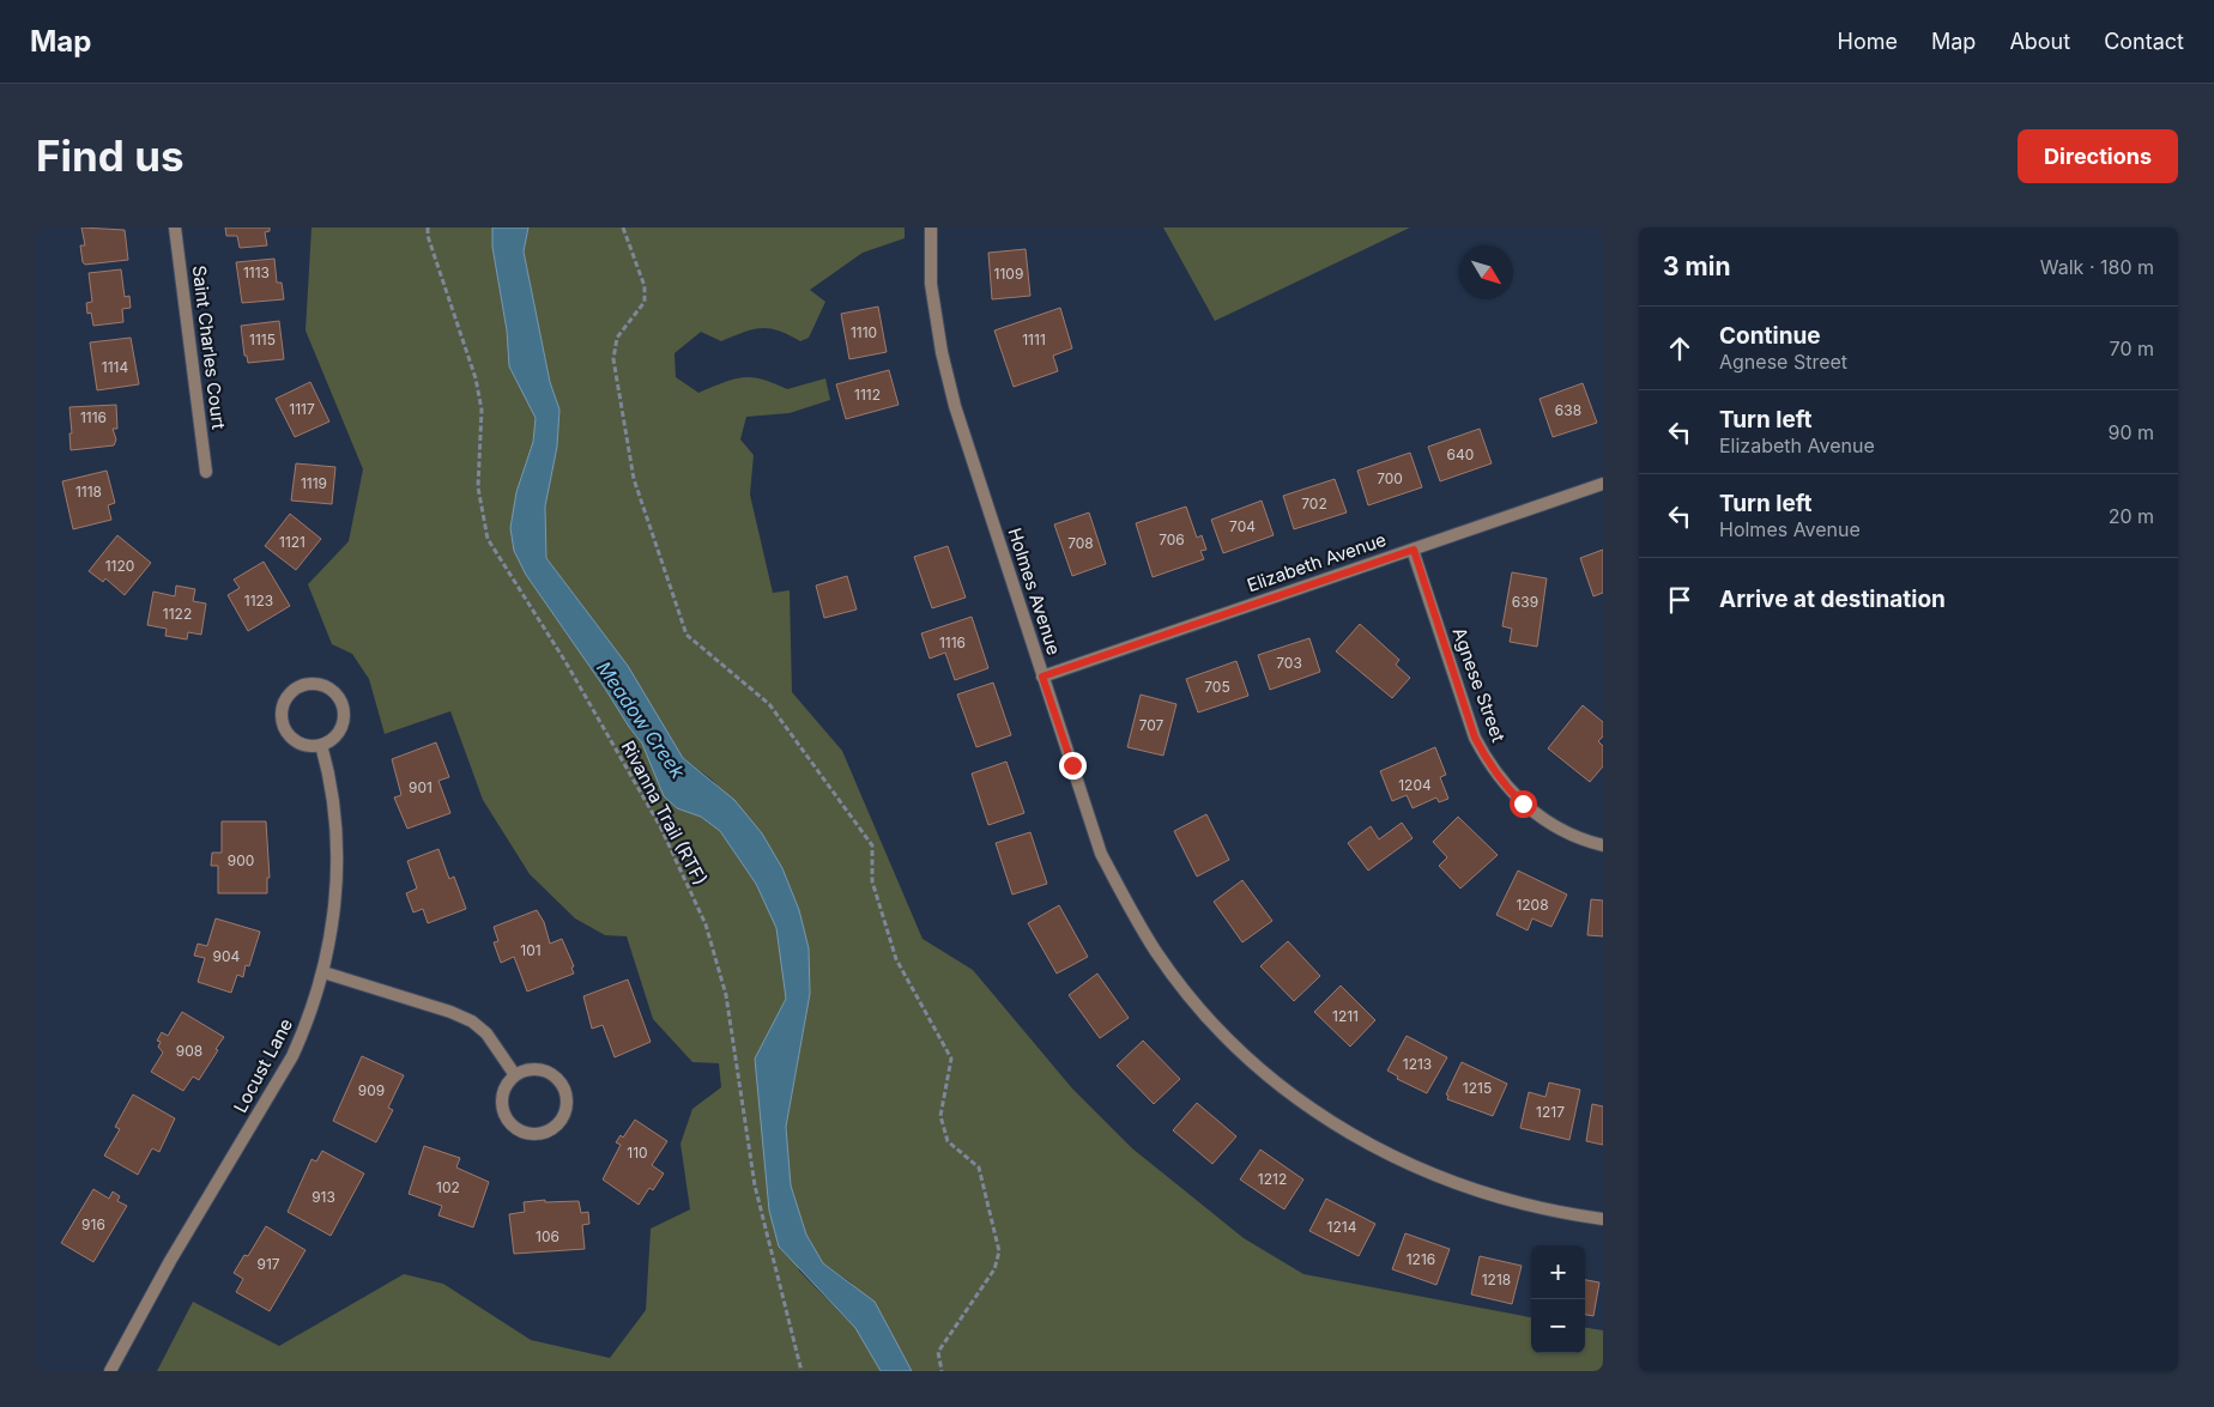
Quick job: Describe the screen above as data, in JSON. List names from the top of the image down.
{
  "streets": {
    "street": [
      "Saint Charles Court",
      "Elizabeth Avenue",
      "Holmes Avenue",
      "Agnese Street",
      "Locust Lane"
    ],
    "path": ["Rivanna Trail (RTF)"]
  },
  "crossings": [
    ["Elizabeth Avenue", "Holmes Avenue"],
    ["Elizabeth Avenue", "Agnese Street"]
  ],
  "water": ["Meadow Creek"],
  "house_numbers": [
    "1113",
    "1109",
    "1110",
    "1115",
    "1111",
    "1114",
    "1112",
    "1117",
    "638",
    "1116",
    "640",
    "700",
    "1119",
    "1118",
    "702",
    "704",
    "706",
    "1121",
    "708",
    "1120",
    "1123",
    "639",
    "1122",
    "1116",
    "703",
    "705",
    "707",
    "1204",
    "901",
    "900",
    "1208",
    "101",
    "904",
    "1211",
    "908",
    "1213",
    "1215",
    "909",
    "1217",
    "110",
    "1212",
    "102",
    "913",
    "916",
    "1214",
    "106",
    "1216",
    "917",
    "1218"
  ],
  "north": "bottom right",
  "page": {
    "header": "Map",
    "nav": [
      "Home",
      "Map",
      "About",
      "Contact"
    ],
    "buttons": "Directions",
    "title": "Find us",
    "heading": ["3 min", "Walk · 180 m"],
    "list": [
      ["Continue", "Agnese Street", "70 m"],
      ["Turn left", "Elizabeth Avenue", "90 m"],
      ["Turn left", "Holmes Avenue", "20 m"],
      "Arrive at destination"
    ],
    "map_buttons": ["+", "−"]
  }
}
